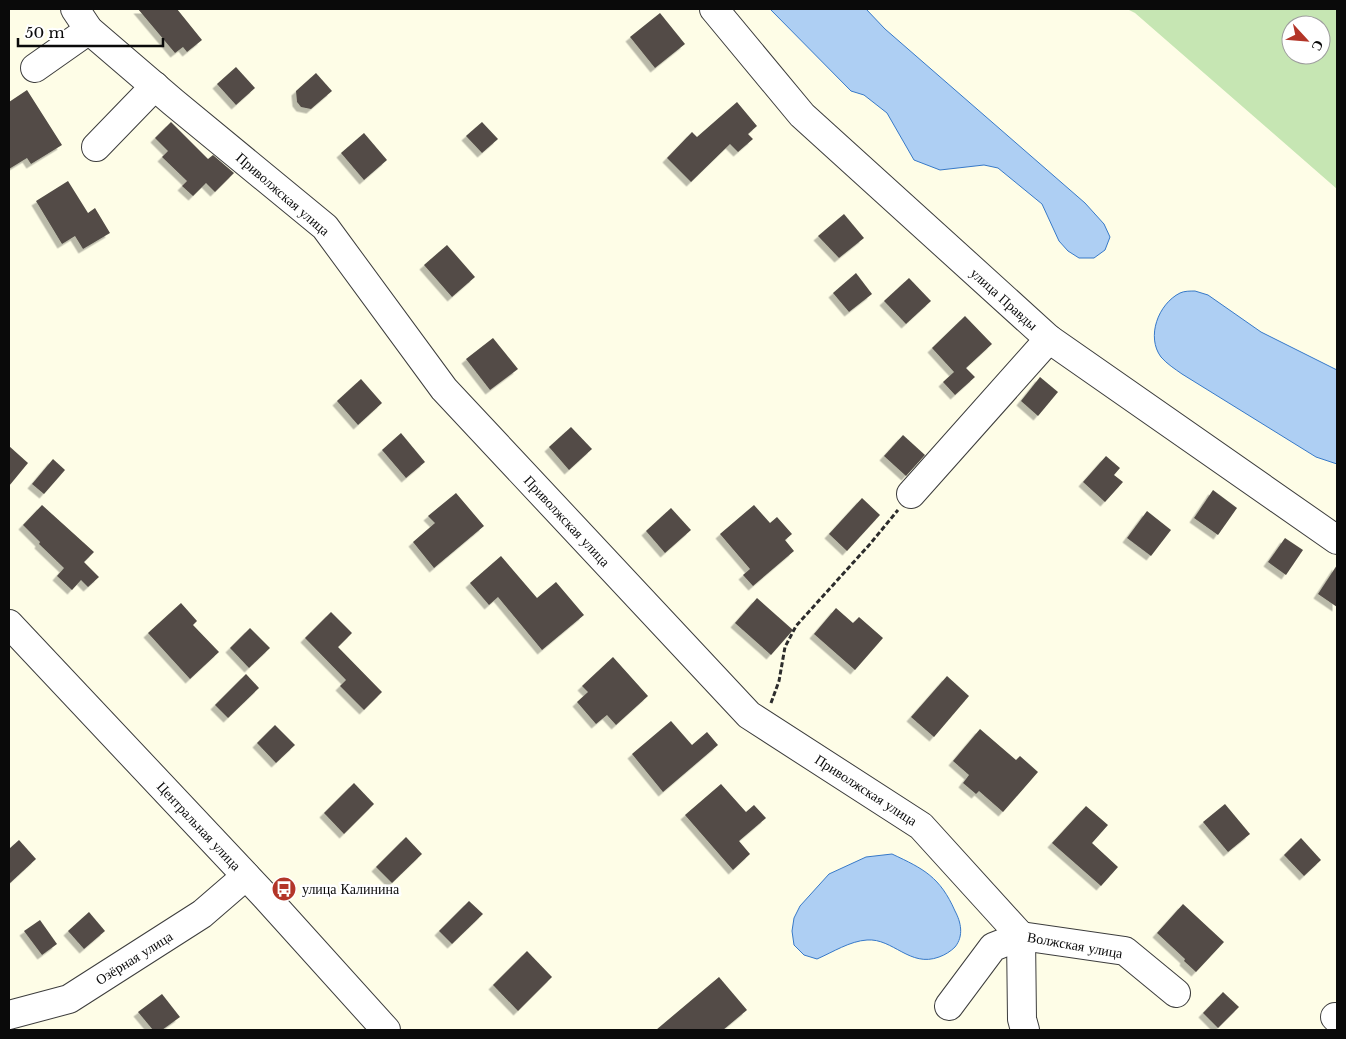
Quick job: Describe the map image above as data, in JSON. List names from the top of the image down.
{
  "streets": {
    "street": [
      "Приволжская улица",
      "улица Правды",
      "Центральная улица",
      "Волжская улица",
      "Озёрная улица"
    ]
  },
  "crossings": [
    ["Приволжская улица", "Волжская улица"],
    ["Центральная улица", "Озёрная улица"]
  ],
  "places": {
    "bus stop": ["улица Калинина"]
  },
  "scale_bar": "50 m",
  "north": "bottom right"
}
